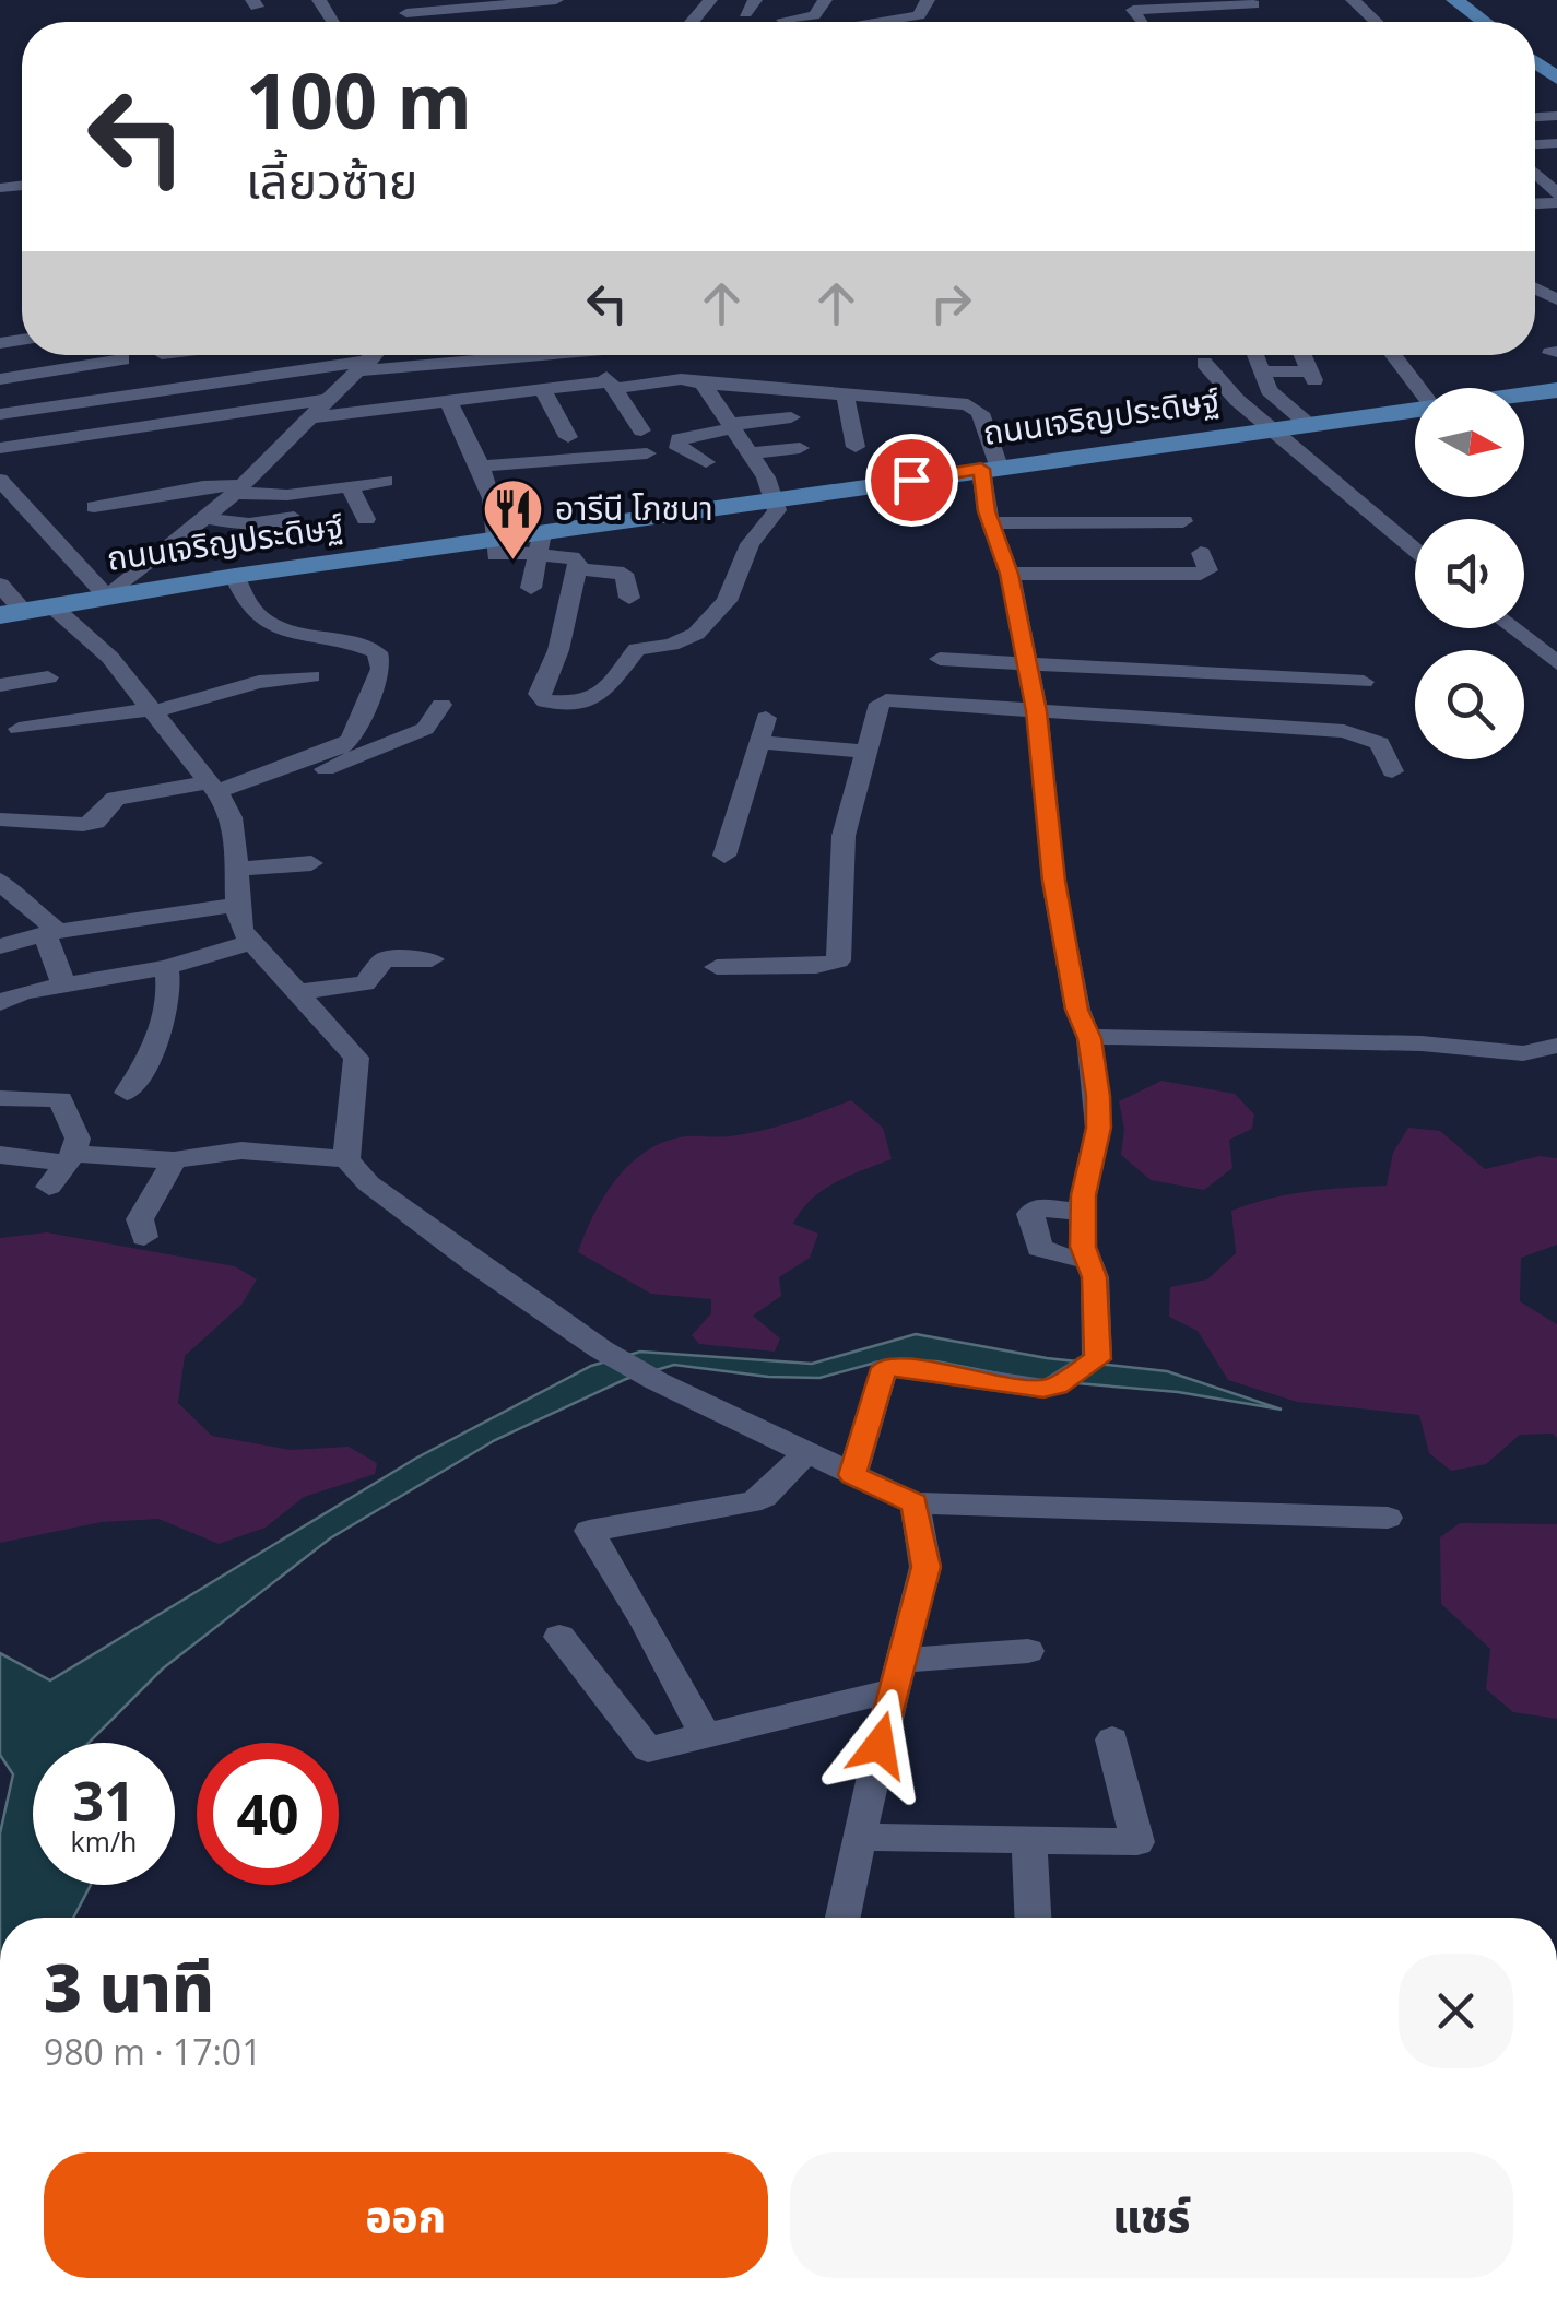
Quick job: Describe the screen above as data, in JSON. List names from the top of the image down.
{
  "streets": {
    "main road": ["ถนนเจริญประดิษฐ์"]
  },
  "places": {
    "restaurant": ["อารีนี โภชนา"]
  },
  "north": "right",
  "page": {
    "turn": ["100 m", "เลี้ยวซ้าย"],
    "speed": "31 km/h",
    "limit": "40",
    "heading": ["3 นาที", "980 m · 17:01"],
    "buttons": ["ออก", "แชร์"]
  }
}
